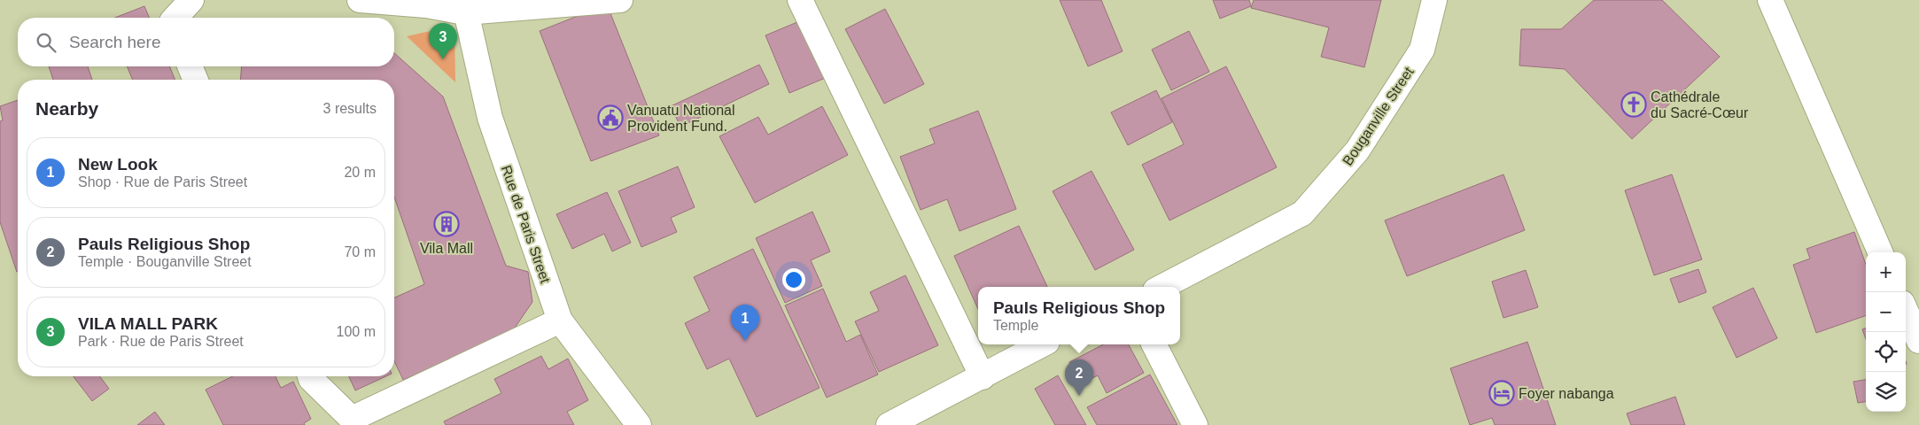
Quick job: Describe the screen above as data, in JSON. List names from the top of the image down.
{
  "streets": {
    "street": ["Bouganville Street", "Rue de Paris Street"]
  },
  "places": {
    "church": ["Cathédrale du Sacré-Cœur"],
    "public building": ["Vanuatu National Provident Fund."],
    "building": ["Vila Mall"],
    "hotel": ["Foyer nabanga"]
  },
  "page": {
    "search": "Search here",
    "pins": ["3", "1", "2"],
    "heading": ["Nearby", "3 results"],
    "list": [
      {
        "mark": "1",
        "name": "New Look",
        "note": "Shop · Rue de Paris Street",
        "value": "20 m"
      },
      {
        "mark": "2",
        "name": "Pauls Religious Shop",
        "note": "Temple · Bouganville Street",
        "value": "70 m"
      },
      {
        "mark": "3",
        "name": "VILA MALL PARK",
        "note": "Park · Rue de Paris Street",
        "value": "100 m"
      }
    ],
    "map_buttons": ["+", "−"],
    "popup": ["Pauls Religious Shop", "Temple"]
  }
}
